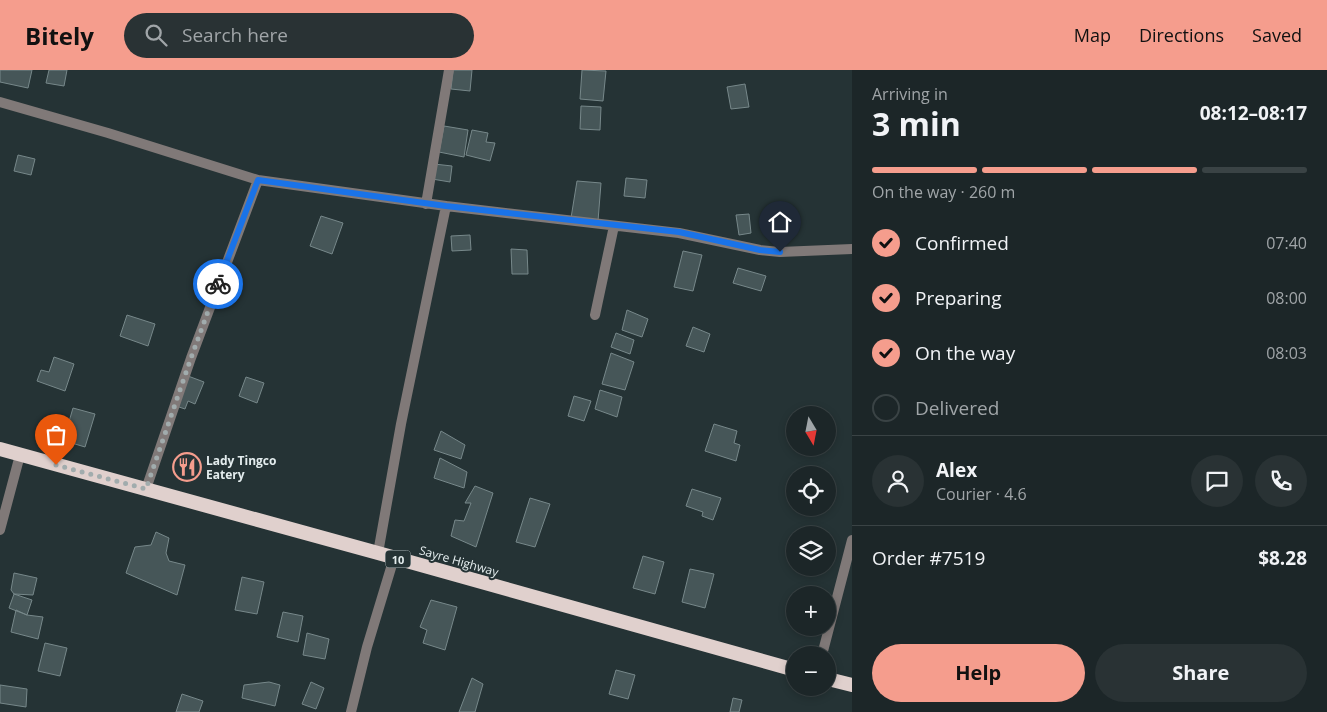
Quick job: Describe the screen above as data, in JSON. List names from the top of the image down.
{
  "streets": {
    "highway": ["10", "Sayre Highway"]
  },
  "places": {
    "restaurant": ["Lady Tingco Eatery"]
  },
  "north": "bottom",
  "page": {
    "header": "Bitely",
    "search": "Search here",
    "nav": ["Map", "Directions", "Saved"],
    "heading": ["3 min", "Arriving in", "08:12–08:17"],
    "panel": [
      "Alex",
      "Courier · 4.6",
      "Order #7519",
      "$8.28"
    ],
    "bar": "On the way · 260 m",
    "list": [
      ["Confirmed", "07:40"],
      ["Preparing", "08:00"],
      ["On the way", "08:03"],
      "Delivered"
    ],
    "map_buttons": ["+", "−"],
    "buttons": ["Help", "Share"]
  }
}
